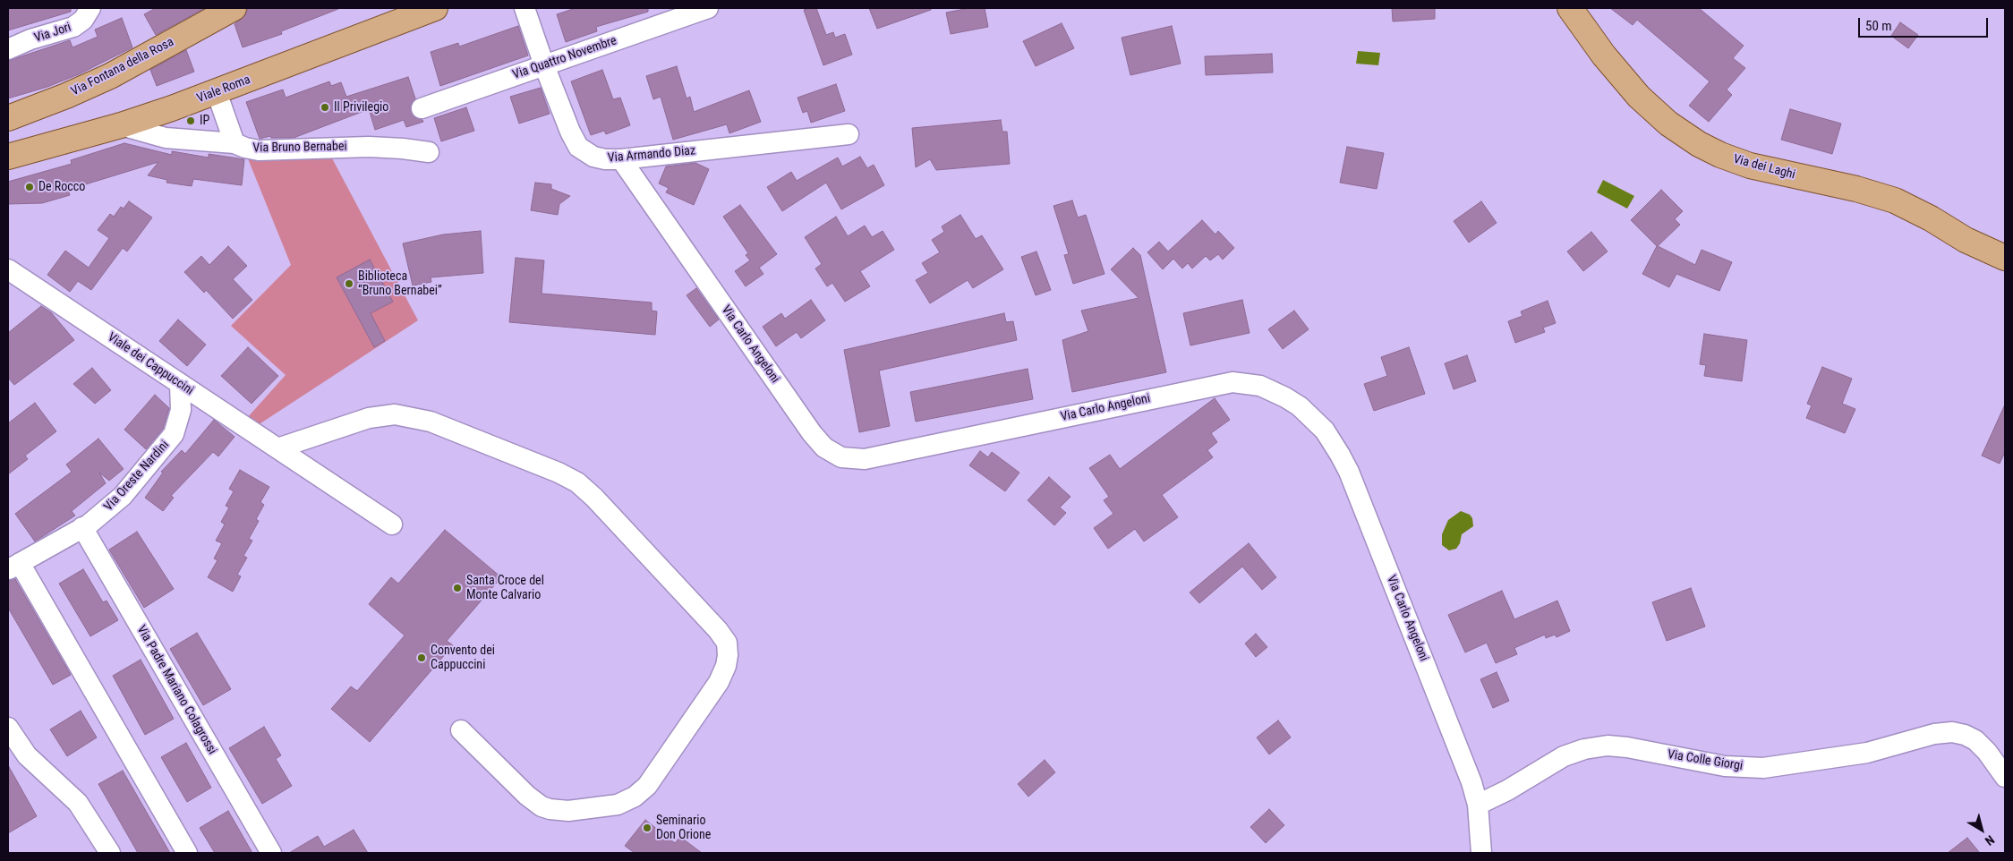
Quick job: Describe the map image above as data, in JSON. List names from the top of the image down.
{
  "streets": {
    "main road": ["Via Fontana della Rosa", "Viale Roma", "Via dei Laghi"],
    "street": [
      "Via Jori",
      "Via Quattro Novembre",
      "Via Bruno Bernabei",
      "Via Armando Diaz",
      "Via Carlo Angeloni",
      "Viale dei Cappuccini",
      "Via Oreste Nardini",
      "Via Padre Mariano Colagrossi",
      "Via Colle Giorgi"
    ]
  },
  "crossings": [
    ["Via Quattro Novembre", "Via Armando Diaz"],
    ["Viale Roma", "Via Bruno Bernabei"],
    ["Via Armando Diaz", "Via Carlo Angeloni"],
    ["Via Carlo Angeloni", "Via Colle Giorgi"],
    ["Viale dei Cappuccini", "Via Oreste Nardini"],
    ["Via Oreste Nardini", "Via Padre Mariano Colagrossi"]
  ],
  "places": [
    "Il Privilegio",
    "IP",
    "De Rocco",
    "Biblioteca “Bruno Bernabei”",
    "Santa Croce del Monte Calvario",
    "Convento dei Cappuccini",
    "Seminario Don Orione"
  ],
  "scale_bar": "50 m",
  "north": "bottom right"
}
